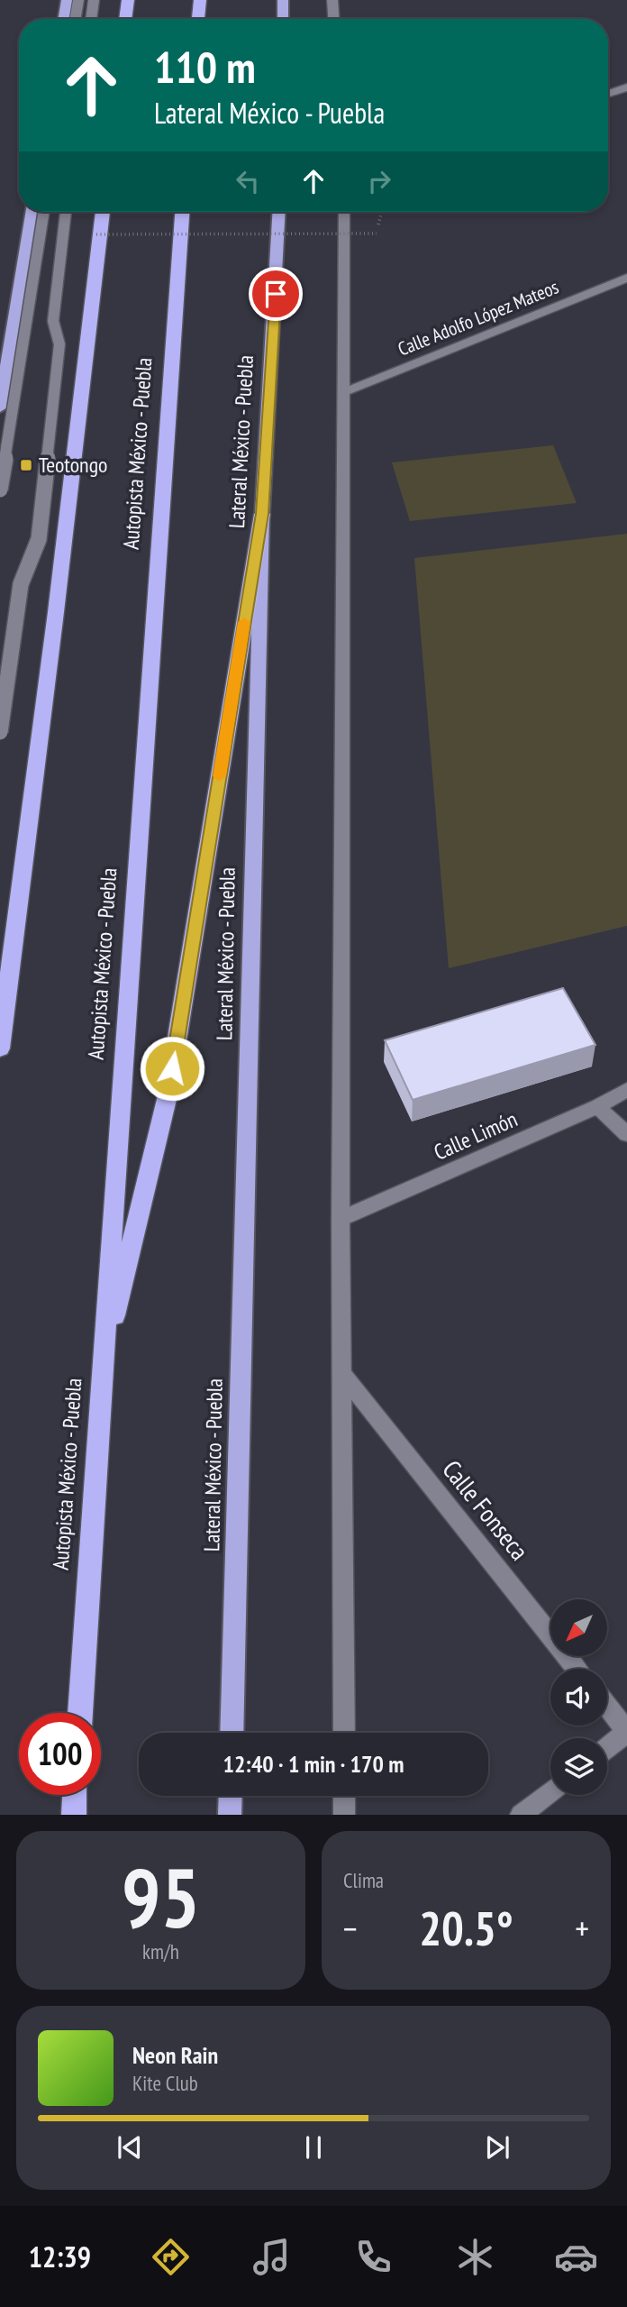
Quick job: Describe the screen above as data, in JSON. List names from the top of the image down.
{
  "streets": {
    "highway": ["Lateral México - Puebla", "Autopista México - Puebla"],
    "street": ["Calle Adolfo López Mateos", "Calle Limón", "Calle Fonseca"]
  },
  "places": {
    "transit": ["Teotongo"]
  },
  "north": "bottom left",
  "page": {
    "turn": ["110 m", "Lateral México - Puebla"],
    "limit": "100",
    "trip": "12:40 · 1 min · 170 m",
    "tile": [
      ["95", "km/h"],
      "Clima"
    ],
    "heat": ["−", "20.5°", "+"],
    "song": ["Neon Rain", "Kite Club"],
    "tabs": "12:39"
  }
}
